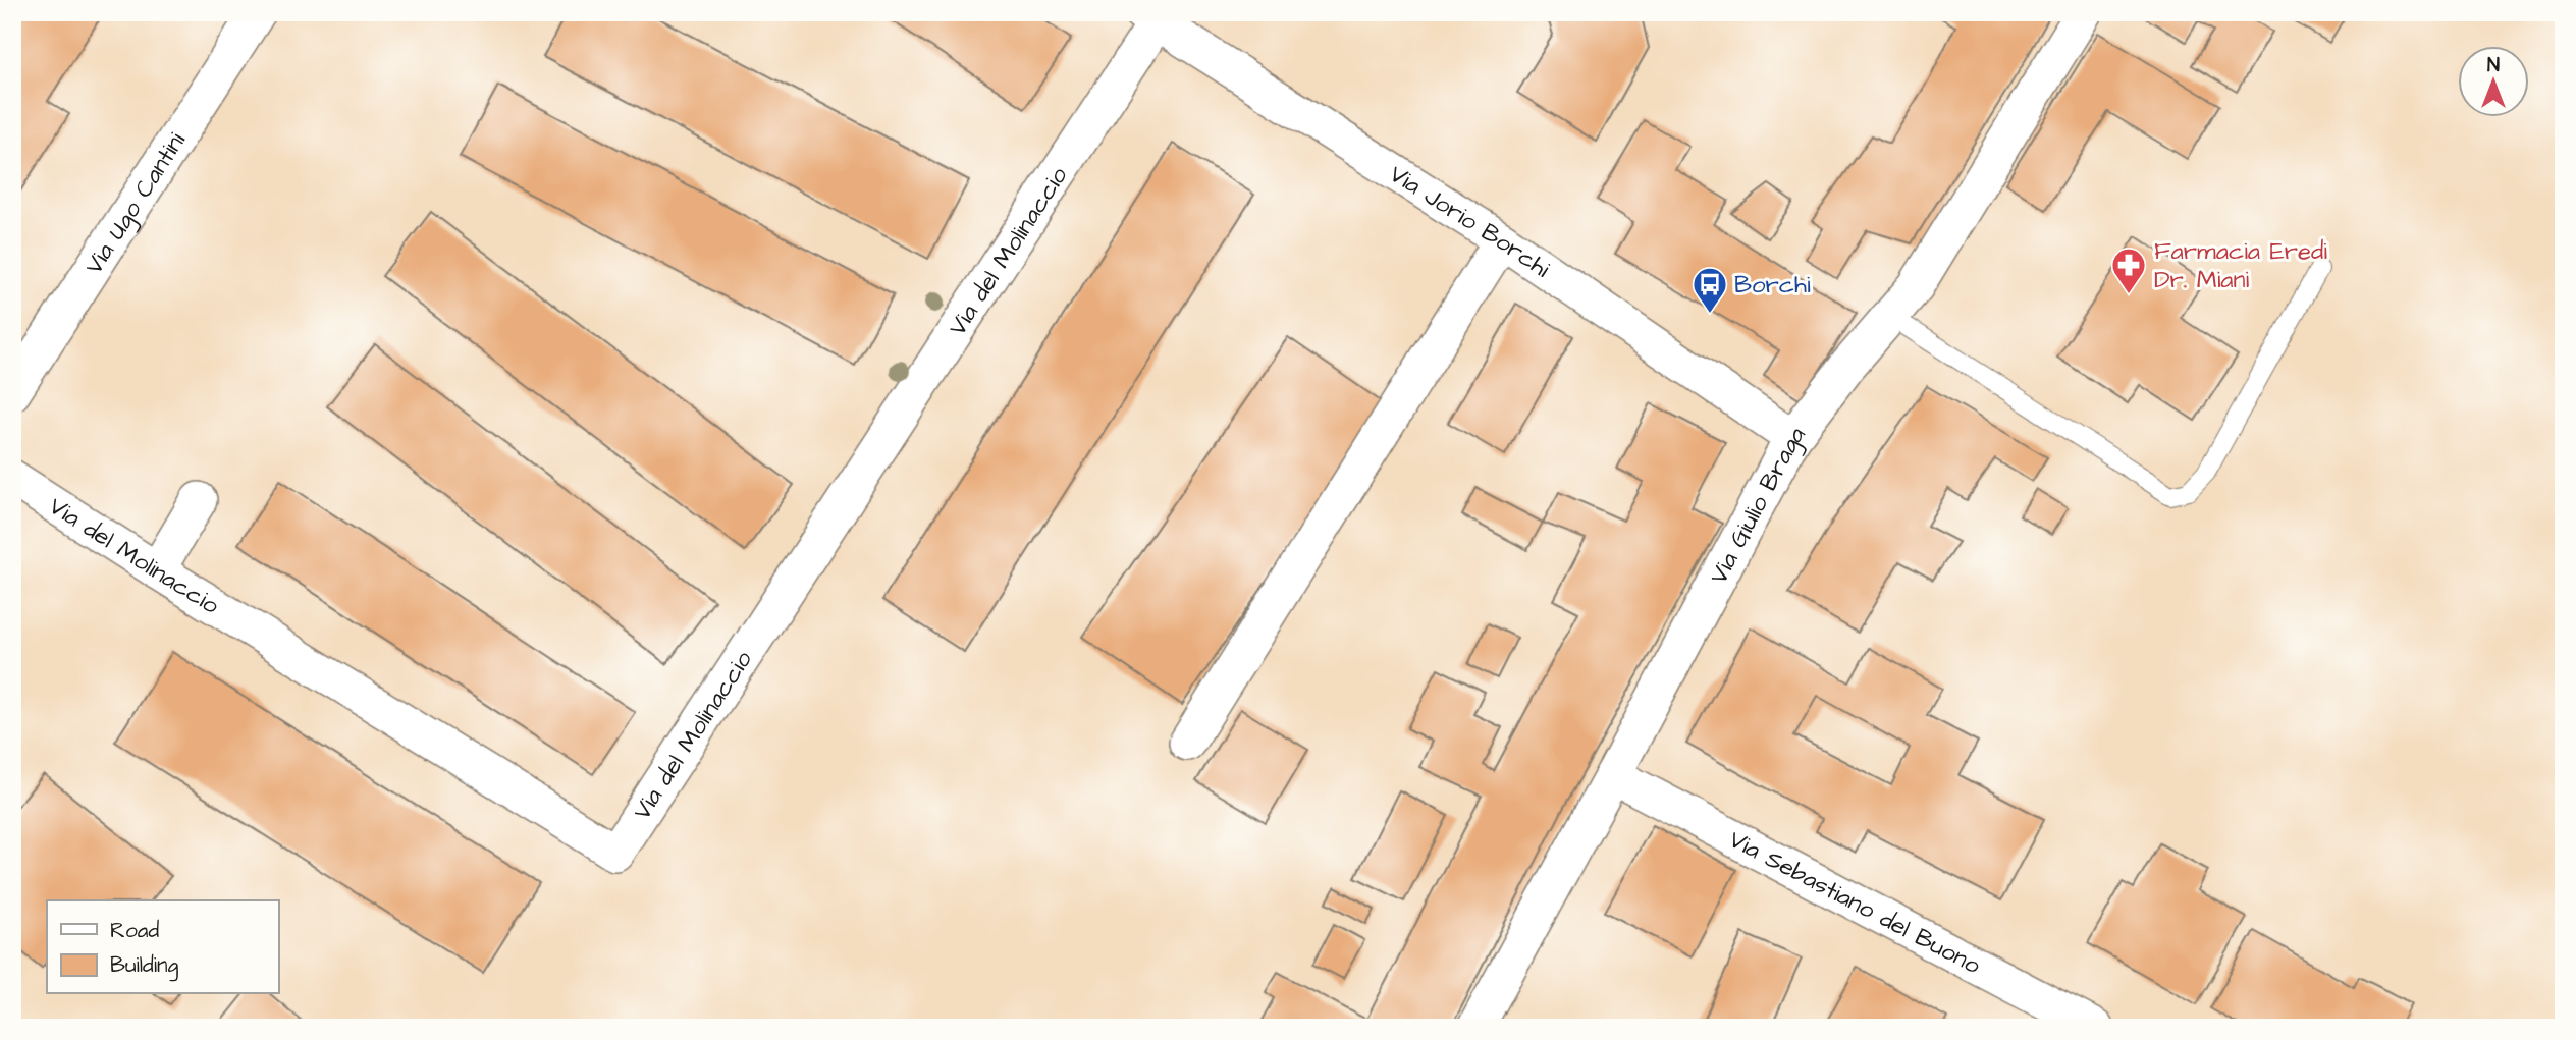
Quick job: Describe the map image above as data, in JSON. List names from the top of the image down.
{
  "streets": {
    "street": [
      "Via Ugo Cantini",
      "Via Jorio Borchi",
      "Via del Molinaccio",
      "Via Giulio Braga",
      "Via Sebastiano del Buono"
    ]
  },
  "crossings": [
    ["Via Jorio Borchi", "Via del Molinaccio"],
    ["Via Jorio Borchi", "Via Giulio Braga"],
    ["Via Giulio Braga", "Via Sebastiano del Buono"]
  ],
  "places": {
    "pharmacy": ["Farmacia Eredi Dr. Miani"],
    "bus stop": ["Borchi"]
  },
  "legend": ["Road", "Building"],
  "north": "top"
}
